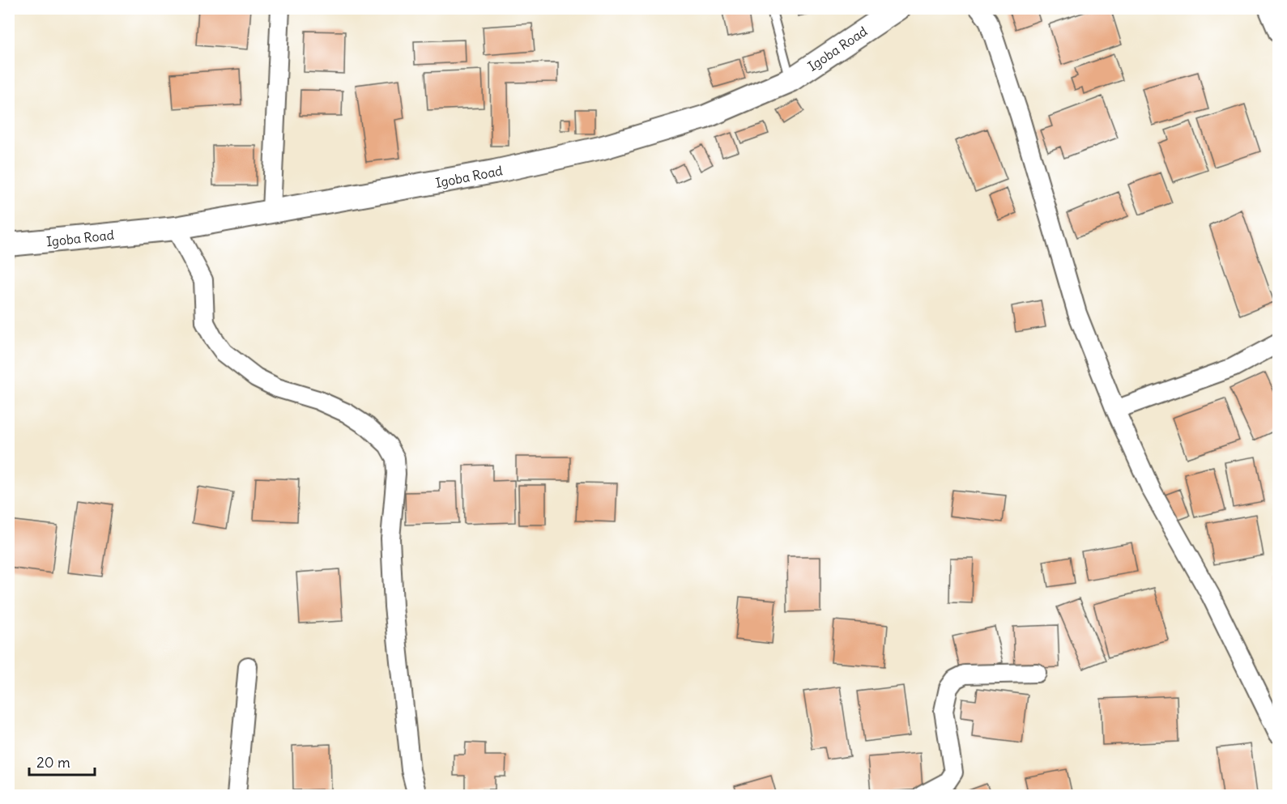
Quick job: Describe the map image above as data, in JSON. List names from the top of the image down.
{
  "streets": {
    "street": ["Igoba Road"]
  },
  "scale_bar": "20 m"
}
